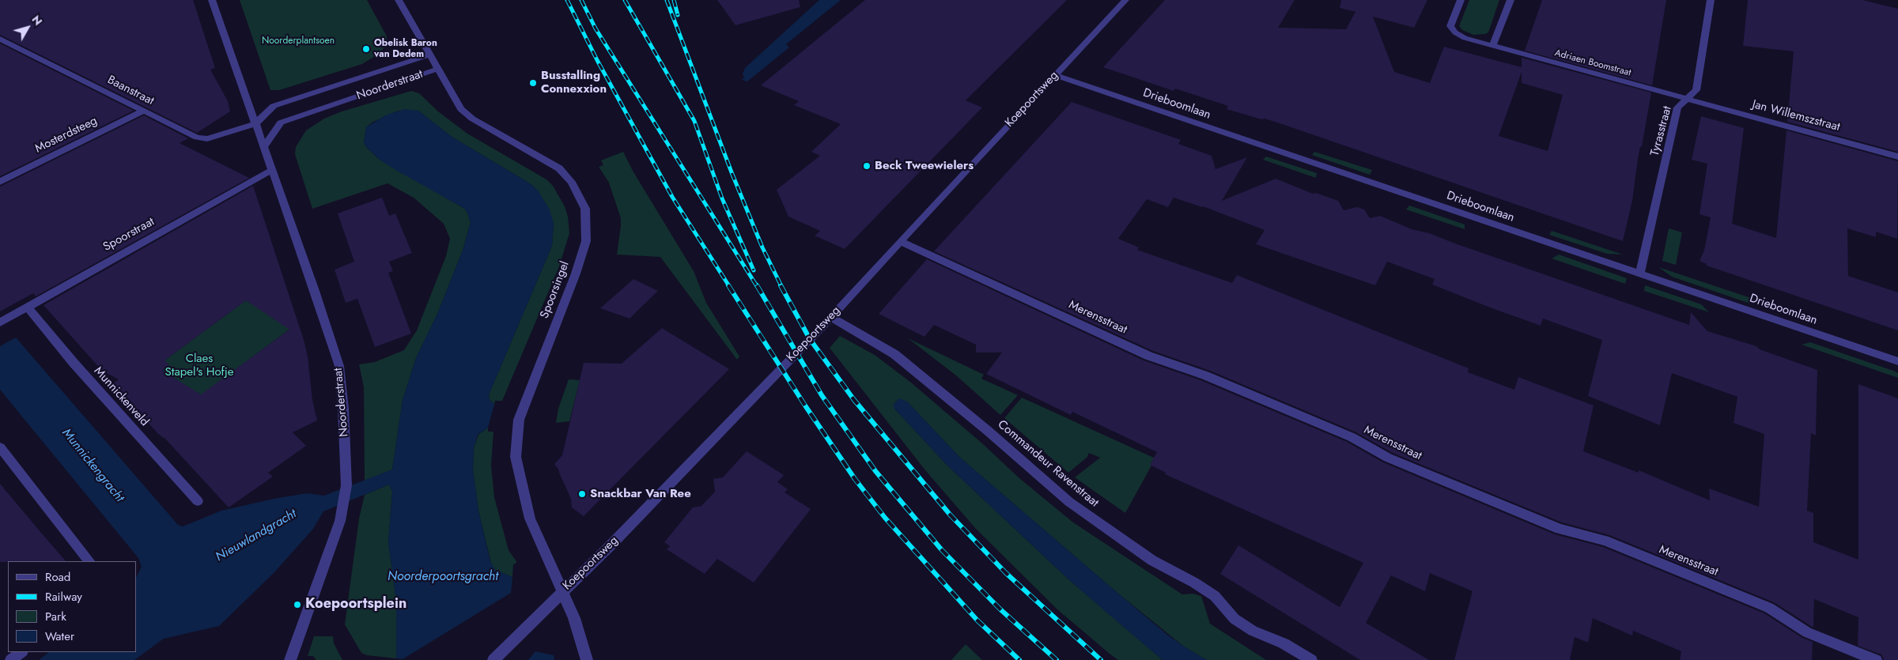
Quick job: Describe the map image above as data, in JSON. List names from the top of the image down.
{
  "streets": {
    "street": [
      "Adriaen Boomstraat",
      "Noorderstraat",
      "Baanstraat",
      "Koepoortsweg",
      "Drieboomlaan",
      "Jan Willemszstraat",
      "Tyrasstraat",
      "Mosterdsteeg",
      "Spoorstraat",
      "Spoorsingel",
      "Merensstraat",
      "Munnickenveld",
      "Commandeur Ravenstraat"
    ]
  },
  "crossings": [
    ["Adriaen Boomstraat", "Jan Willemszstraat"],
    ["Adriaen Boomstraat", "Tyrasstraat"],
    ["Noorderstraat", "Baanstraat"],
    ["Noorderstraat", "Spoorstraat"],
    ["Noorderstraat", "Spoorsingel"],
    ["Baanstraat", "Mosterdsteeg"],
    ["Koepoortsweg", "Drieboomlaan"],
    ["Koepoortsweg", "Spoorsingel"],
    ["Koepoortsweg", "Merensstraat"],
    ["Koepoortsweg", "Commandeur Ravenstraat"],
    ["Drieboomlaan", "Tyrasstraat"],
    ["Jan Willemszstraat", "Tyrasstraat"],
    ["Spoorstraat", "Munnickenveld"]
  ],
  "water": ["Munnickengracht", "Nieuwlandgracht", "Noorderpoortsgracht"],
  "parks": ["Noorderplantsoen", "Claes Stapel's Hofje"],
  "places": [
    "Obelisk Baron van Dedem",
    "Busstalling Connexxion",
    "Beck Tweewielers",
    "Snackbar Van Ree",
    "Koepoortsplein"
  ],
  "legend": [
    "Road",
    "Railway",
    "Park",
    "Water"
  ],
  "north": "top right"
}
